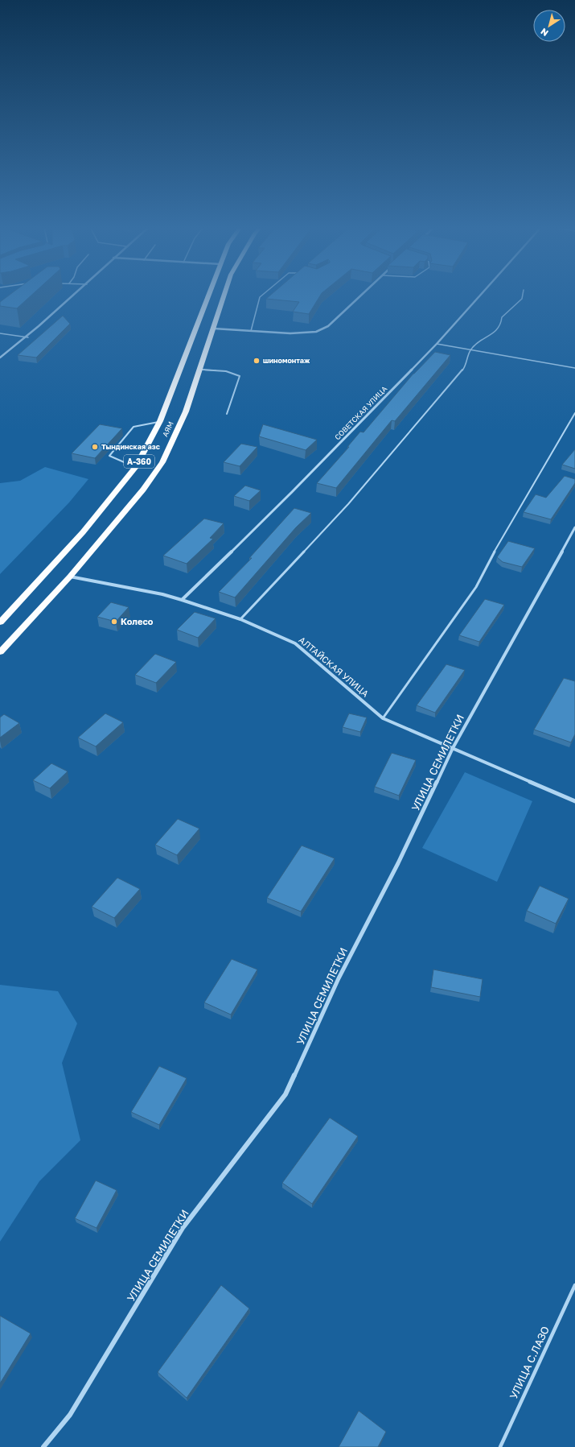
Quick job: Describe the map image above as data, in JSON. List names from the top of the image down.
{
  "streets": {
    "highway": ["АЯМ", "А-360"],
    "street": ["СОВЕТСКАЯ УЛИЦА", "АЛТАЙСКАЯ УЛИЦА", "УЛИЦА СЕМИЛЕТКИ"],
    "lane": ["УЛИЦА С.ЛАЗО"]
  },
  "crossings": [
    ["СОВЕТСКАЯ УЛИЦА", "АЛТАЙСКАЯ УЛИЦА"],
    ["АЯМ", "АЛТАЙСКАЯ УЛИЦА"],
    ["АЛТАЙСКАЯ УЛИЦА", "УЛИЦА СЕМИЛЕТКИ"]
  ],
  "places": ["шиномонтаж", "Тындинская азс", "Колесо"],
  "north": "bottom left"
}
